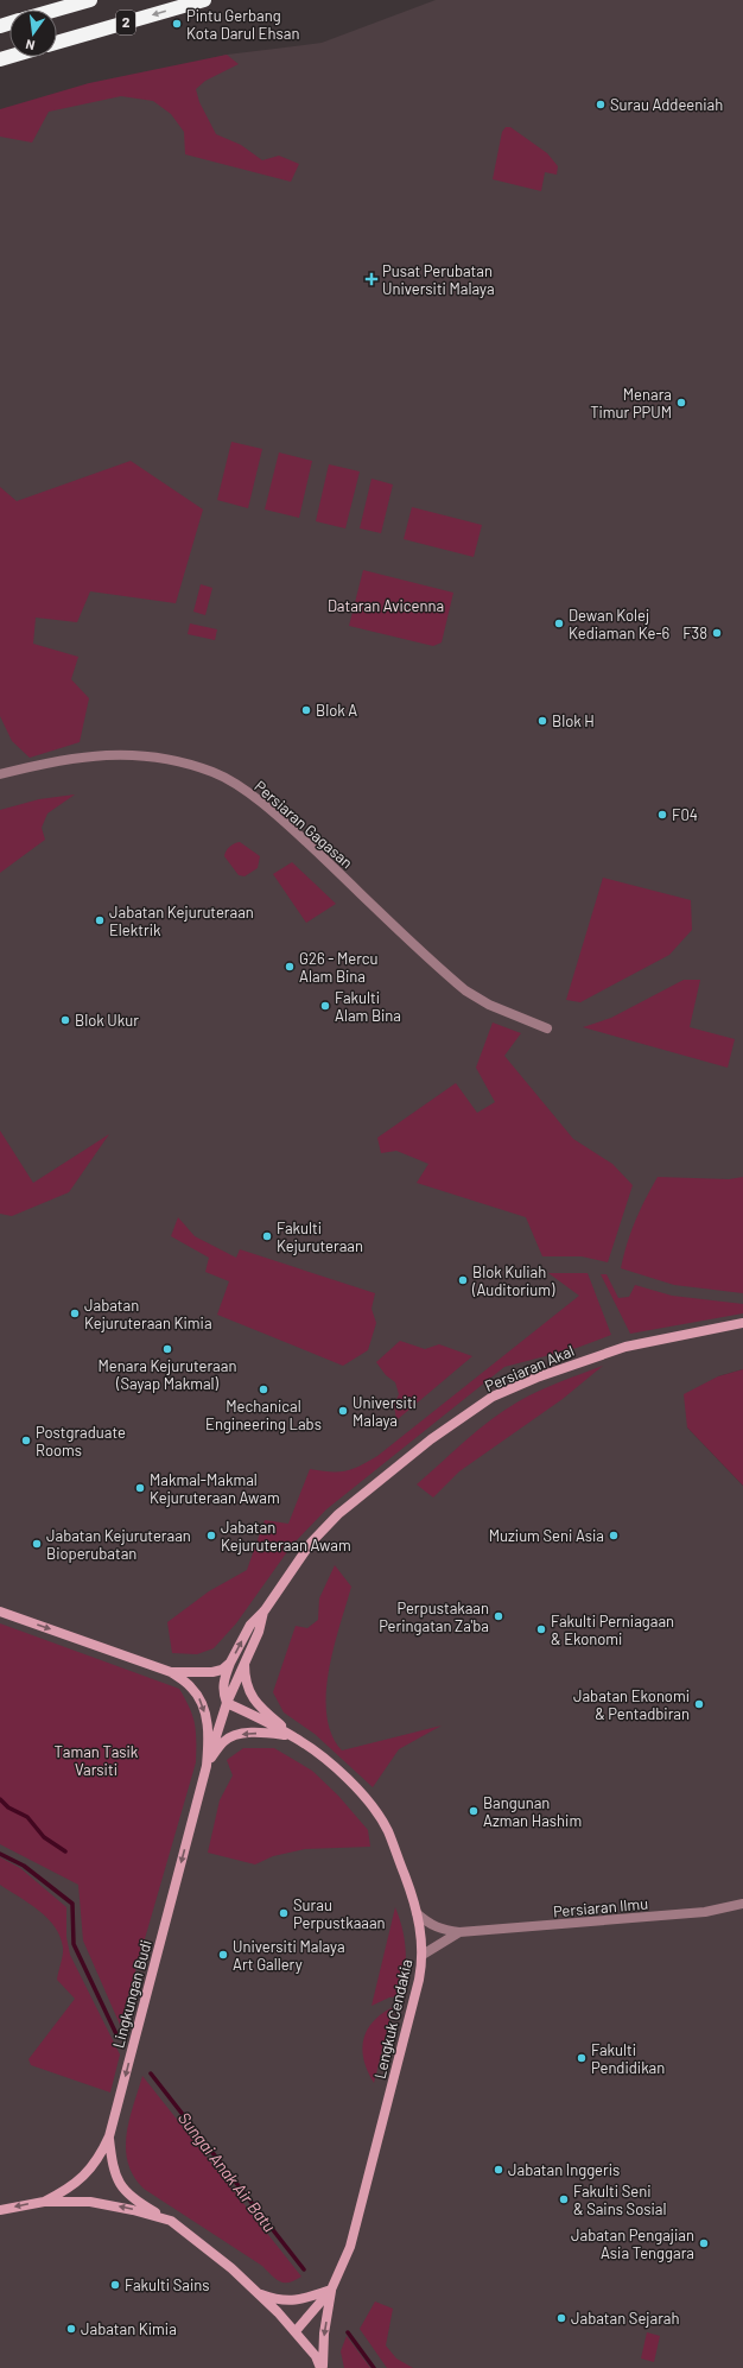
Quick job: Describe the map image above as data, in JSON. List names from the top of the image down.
{
  "streets": {
    "highway": ["2"],
    "street": [
      "Persiaran Gagasan",
      "Persiaran Akal",
      "Persiaran Ilmu",
      "Lingkungan Budi",
      "Lengkuk Cendakia"
    ]
  },
  "crossings": [
    ["Persiaran Akal", "Lingkungan Budi"],
    ["Persiaran Akal", "Lengkuk Cendakia"],
    ["Persiaran Ilmu", "Lengkuk Cendakia"],
    ["Lingkungan Budi", "Lengkuk Cendakia"]
  ],
  "water": ["Sungai Anak Air Batu"],
  "parks": ["Dataran Avicenna", "Taman Tasik Varsiti"],
  "places": {
    "other": [
      "Pintu Gerbang Kota Darul Ehsan",
      "Surau Addeeniah",
      "Menara Timur PPUM",
      "Dewan Kolej Kediaman Ke-6",
      "F38",
      "Blok A",
      "Blok H",
      "F04",
      "Jabatan Kejuruteraan Elektrik",
      "G26 - Mercu Alam Bina",
      "Fakulti Alam Bina",
      "Blok Ukur",
      "Fakulti Kejuruteraan",
      "Blok Kuliah (Auditorium)",
      "Jabatan Kejuruteraan Kimia",
      "Menara Kejuruteraan (Sayap Makmal)",
      "Mechanical Engineering Labs",
      "Universiti Malaya",
      "Postgraduate Rooms",
      "Makmal-Makmal Kejuruteraan Awam",
      "Jabatan Kejuruteraan Awam",
      "Muzium Seni Asia",
      "Jabatan Kejuruteraan Bioperubatan",
      "Perpustakaan Peringatan Za'ba",
      "Fakulti Perniagaan & Ekonomi",
      "Jabatan Ekonomi & Pentadbiran",
      "Bangunan Azman Hashim",
      "Surau Perpustkaaan",
      "Universiti Malaya Art Gallery",
      "Fakulti Pendidikan",
      "Jabatan Inggeris",
      "Fakulti Seni & Sains Sosial",
      "Jabatan Pengajian Asia Tenggara",
      "Fakulti Sains",
      "Jabatan Sejarah",
      "Jabatan Kimia"
    ],
    "health": ["Pusat Perubatan Universiti Malaya"]
  },
  "north": "bottom"
}
